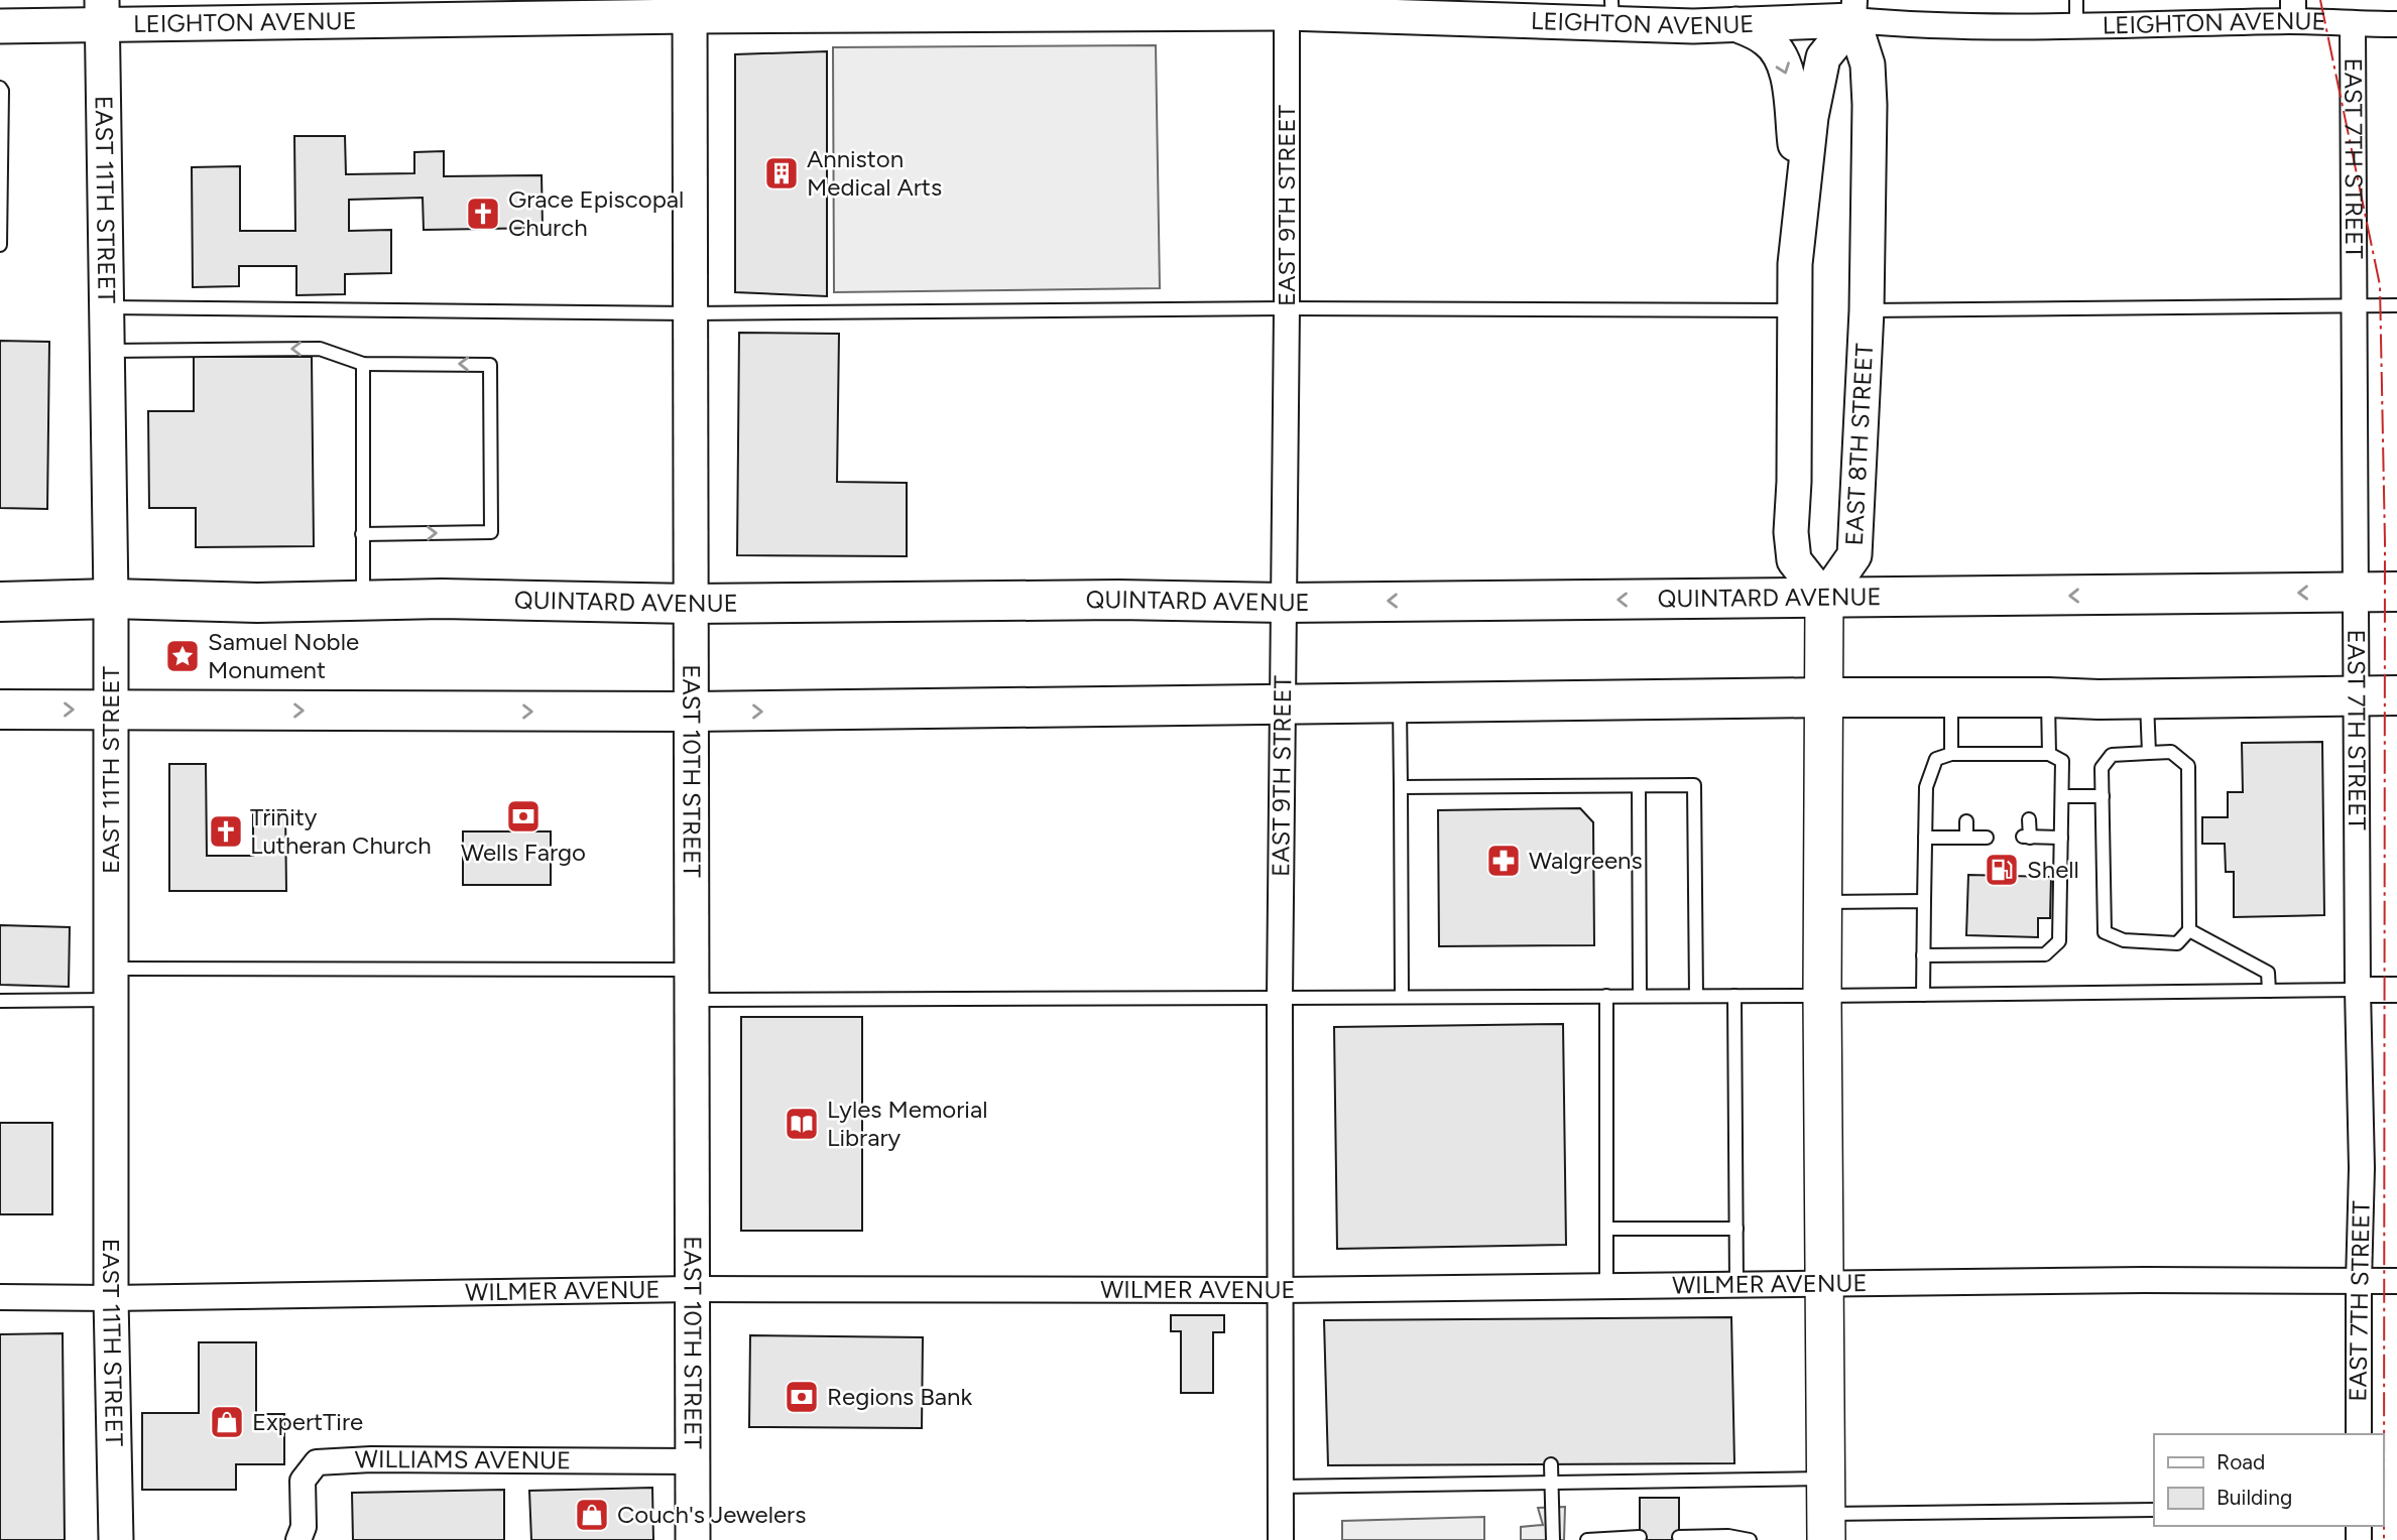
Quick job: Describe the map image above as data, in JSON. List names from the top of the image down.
{
  "streets": {
    "highway": ["QUINTARD AVENUE"],
    "street": [
      "LEIGHTON AVENUE",
      "EAST 7TH STREET",
      "EAST 11TH STREET",
      "EAST 9TH STREET",
      "EAST 8TH STREET",
      "EAST 10TH STREET",
      "WILMER AVENUE",
      "WILLIAMS AVENUE"
    ]
  },
  "crossings": [
    ["LEIGHTON AVENUE", "EAST 7TH STREET"],
    ["LEIGHTON AVENUE", "EAST 11TH STREET"],
    ["LEIGHTON AVENUE", "EAST 9TH STREET"],
    ["LEIGHTON AVENUE", "EAST 8TH STREET"],
    ["LEIGHTON AVENUE", "EAST 10TH STREET"],
    ["EAST 7TH STREET", "QUINTARD AVENUE"],
    ["EAST 7TH STREET", "WILMER AVENUE"],
    ["EAST 11TH STREET", "QUINTARD AVENUE"],
    ["EAST 11TH STREET", "WILMER AVENUE"],
    ["EAST 9TH STREET", "QUINTARD AVENUE"],
    ["EAST 9TH STREET", "WILMER AVENUE"],
    ["EAST 8TH STREET", "QUINTARD AVENUE"],
    ["QUINTARD AVENUE", "EAST 10TH STREET"],
    ["EAST 10TH STREET", "WILMER AVENUE"],
    ["EAST 10TH STREET", "WILLIAMS AVENUE"]
  ],
  "places": {
    "building": ["Anniston Medical Arts"],
    "church": ["Grace Episcopal Church", "Trinity Lutheran Church"],
    "place": ["Samuel Noble Monument"],
    "bank": ["Wells Fargo", "Regions Bank"],
    "pharmacy": ["Walgreens"],
    "fuel station": ["Shell"],
    "library": ["Lyles Memorial Library"],
    "shop": ["ExpertTire", "Couch's Jewelers"]
  },
  "legend": ["Road", "Building"]
}
